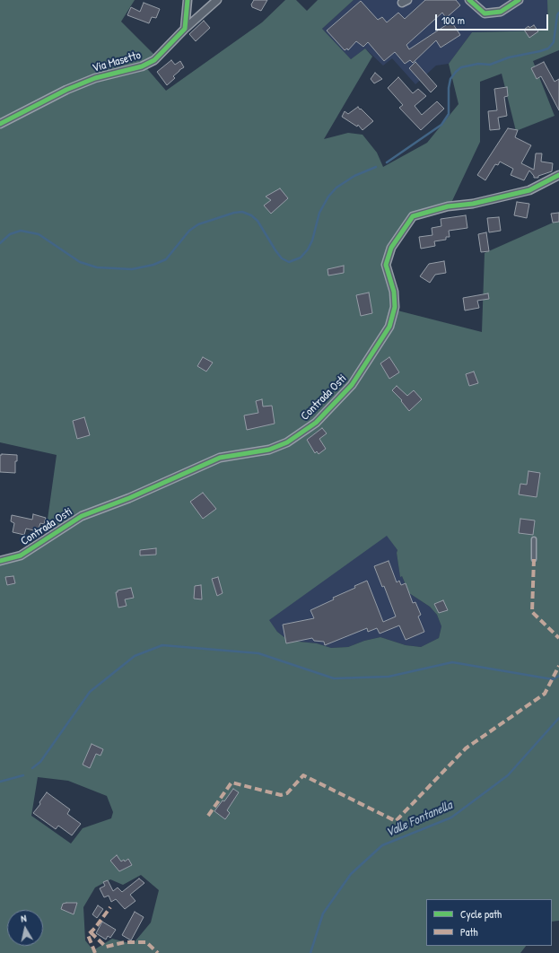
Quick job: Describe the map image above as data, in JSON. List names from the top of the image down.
{
  "streets": {
    "street": ["Via Masetto", "Contrada Osti"]
  },
  "water": ["Valle Fontanella"],
  "legend": ["Cycle path", "Path"],
  "scale_bar": "100 m",
  "north": "top"
}
